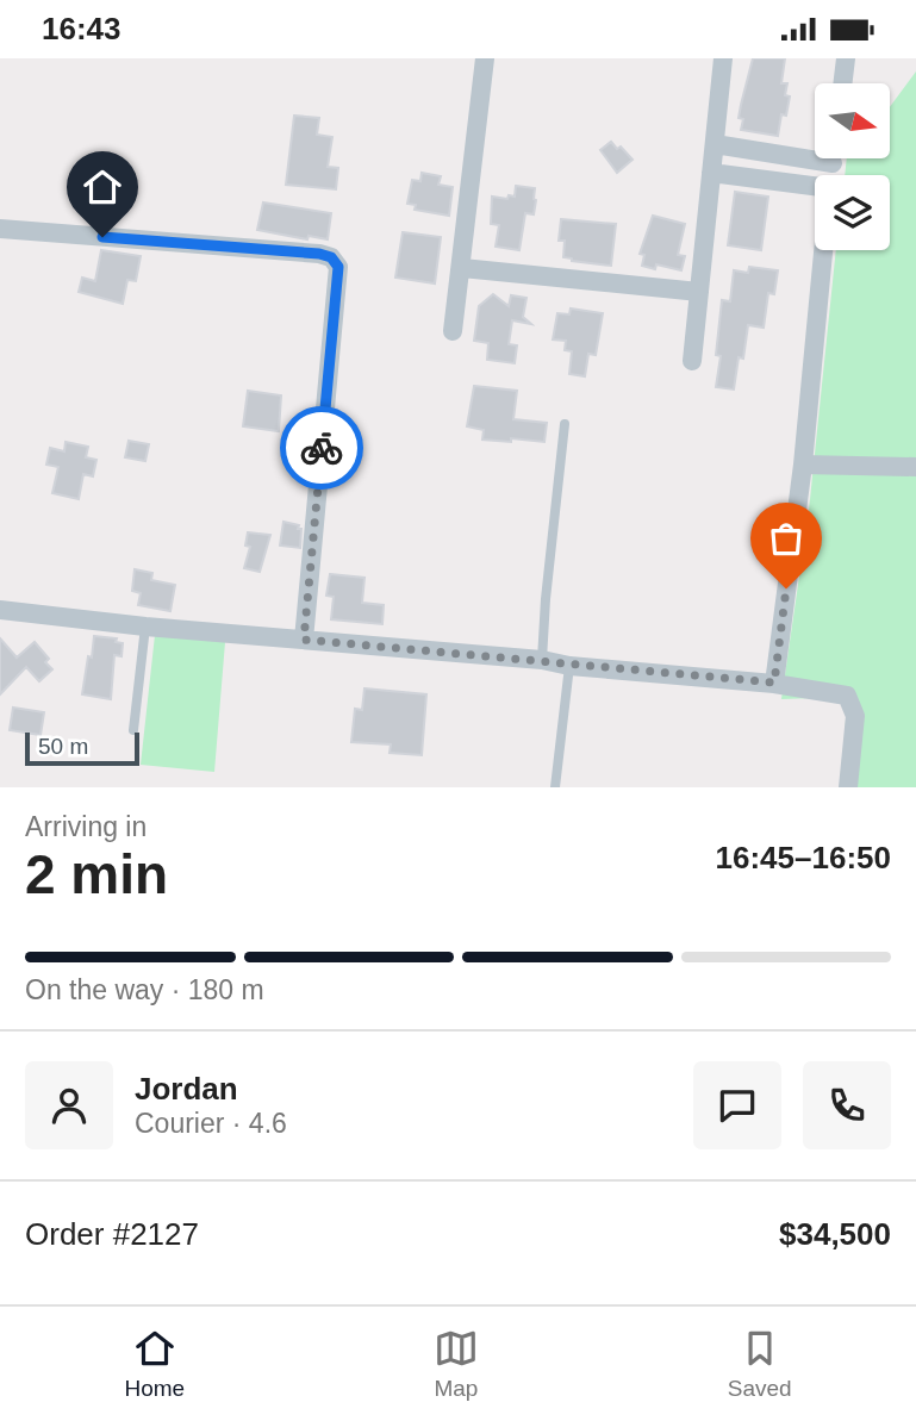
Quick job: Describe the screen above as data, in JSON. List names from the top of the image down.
{
  "scale_bar": "50 m",
  "north": "right",
  "page": {
    "status": "16:43",
    "scale": "50 m",
    "heading": ["2 min", "Arriving in", "16:45–16:50"],
    "panel": [
      "Jordan",
      "Courier · 4.6",
      "Order #2127",
      "$34,500"
    ],
    "bar": "On the way · 180 m",
    "tabs": ["Home", "Map", "Saved"]
  }
}
